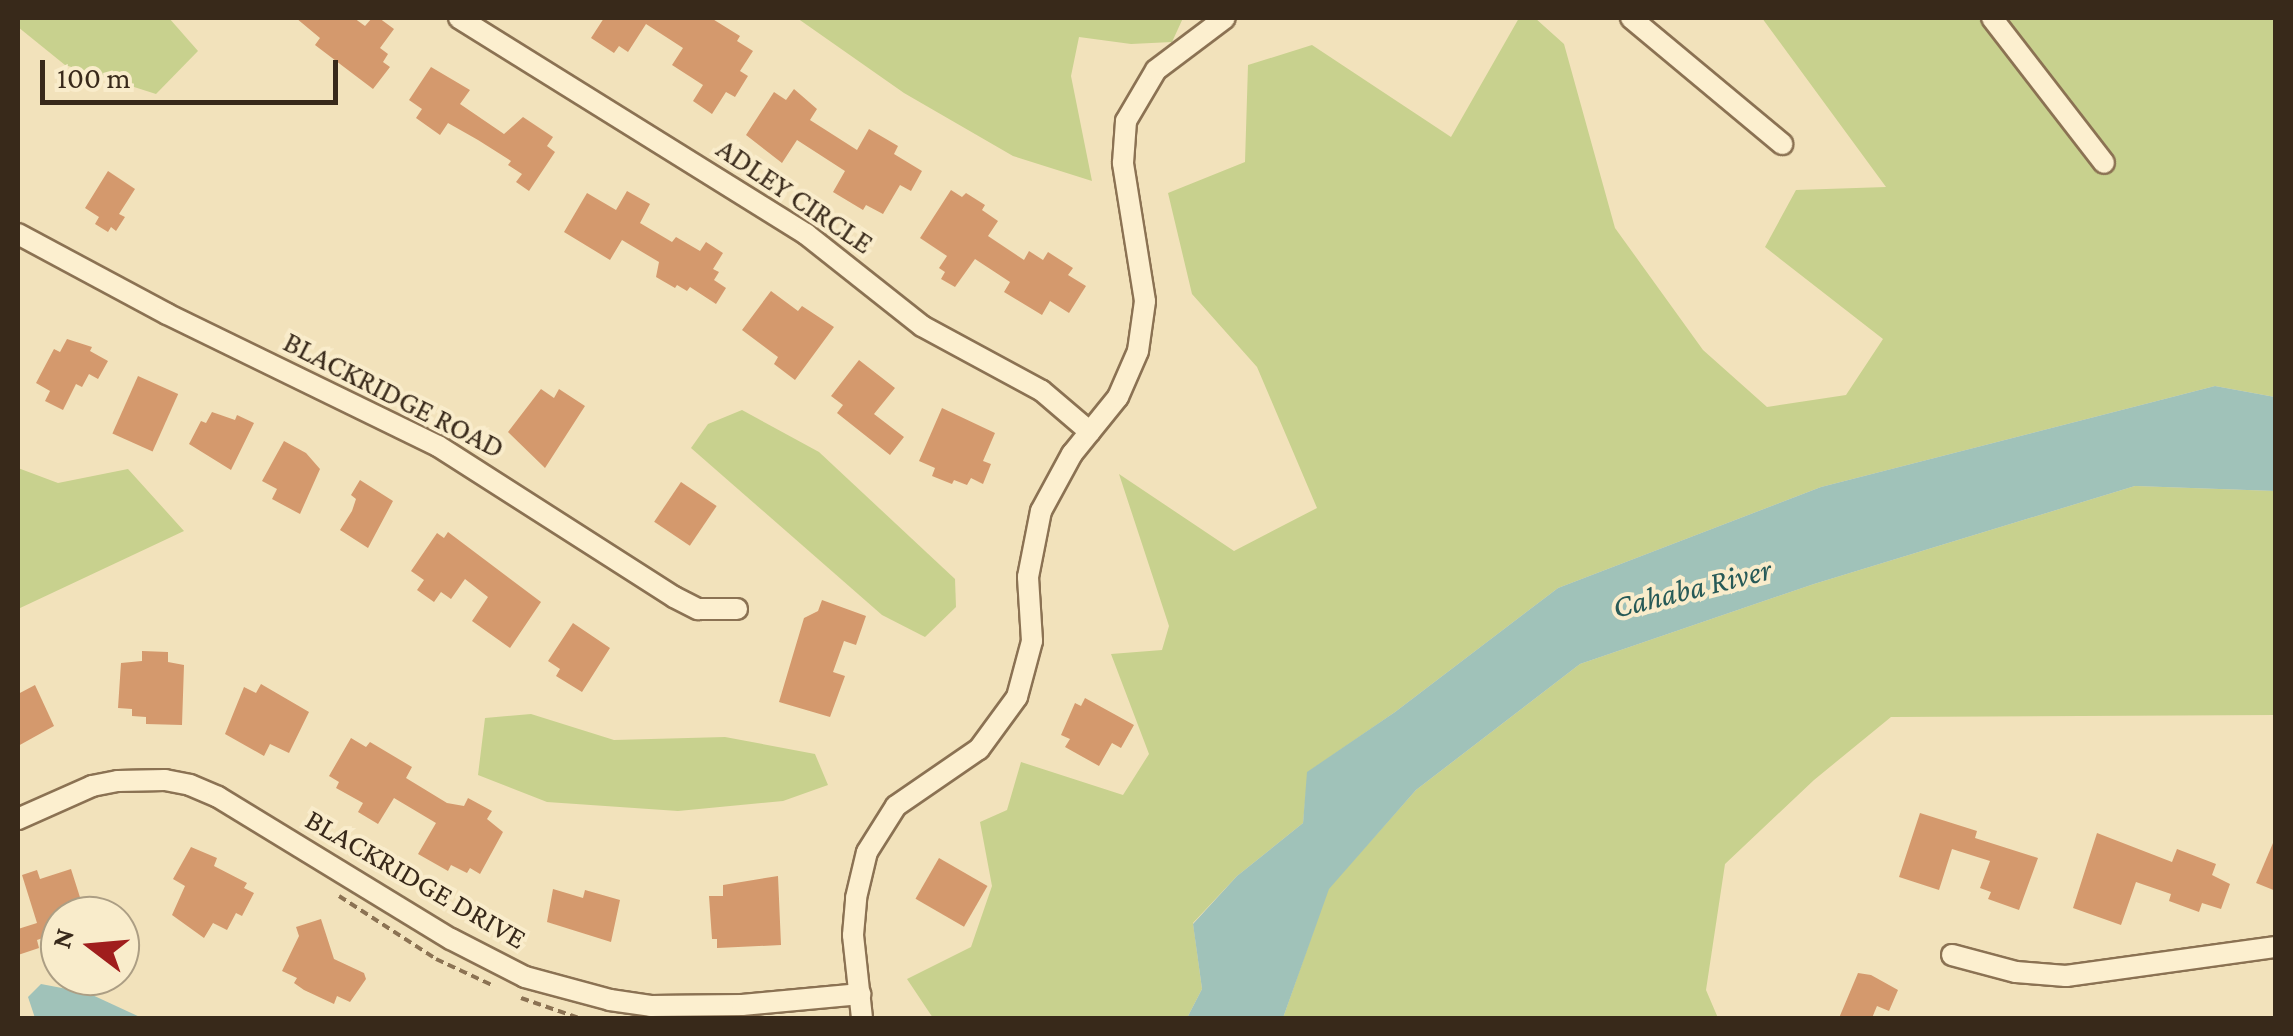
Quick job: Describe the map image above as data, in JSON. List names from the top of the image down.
{
  "streets": {
    "street": ["ADLEY CIRCLE", "BLACKRIDGE ROAD", "BLACKRIDGE DRIVE"]
  },
  "water": ["Cahaba River"],
  "scale_bar": "100 m",
  "north": "left"
}
